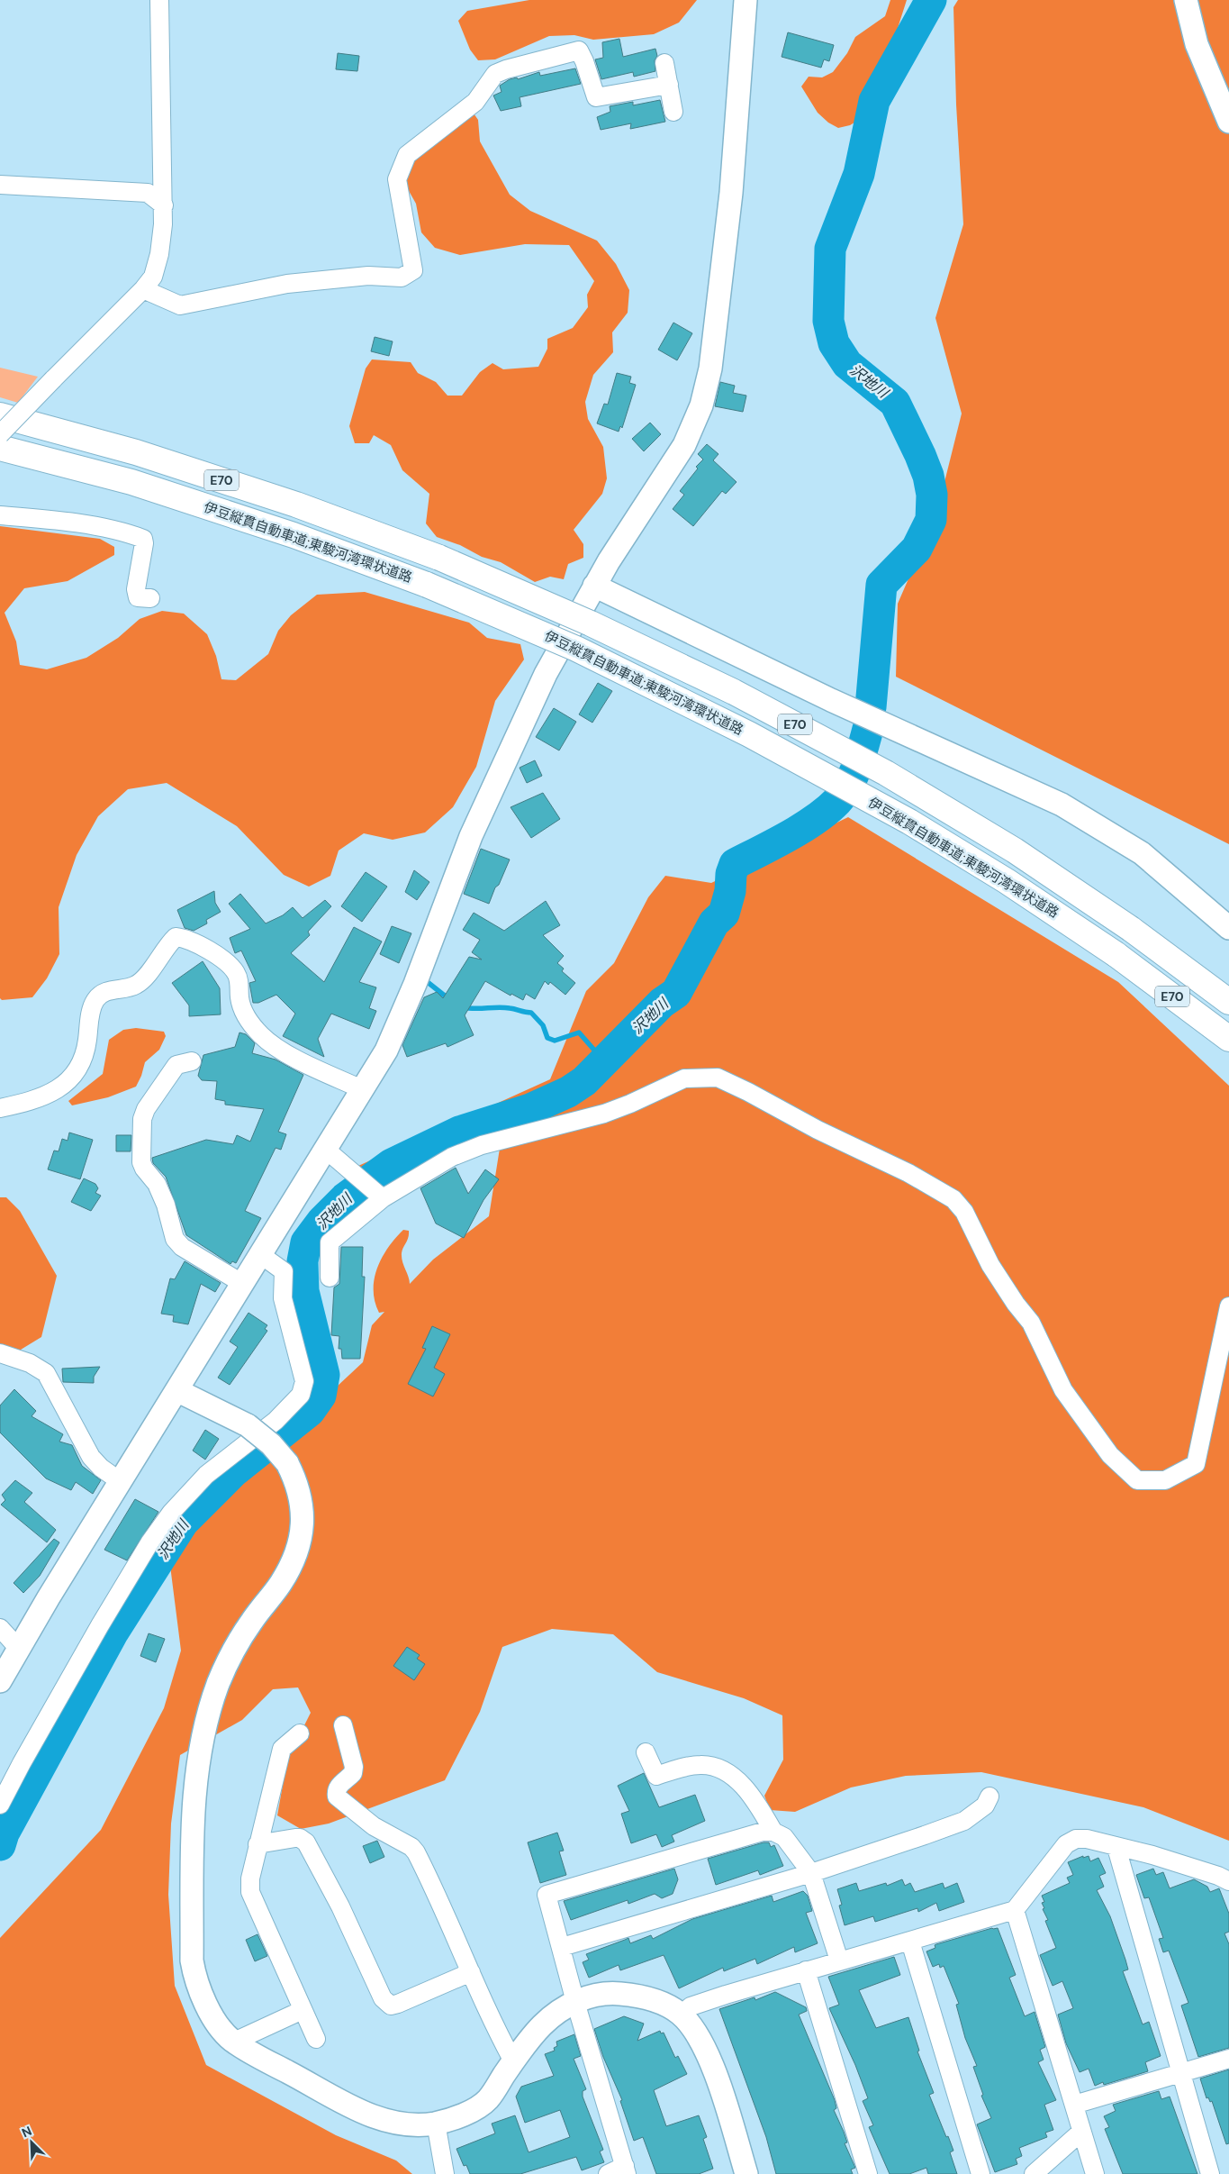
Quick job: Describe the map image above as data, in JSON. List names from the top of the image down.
{
  "streets": {
    "highway": ["E70", "伊豆縦貫自動車道;東駿河湾環状道路"]
  },
  "water": ["沢地川"],
  "north": "top left"
}
